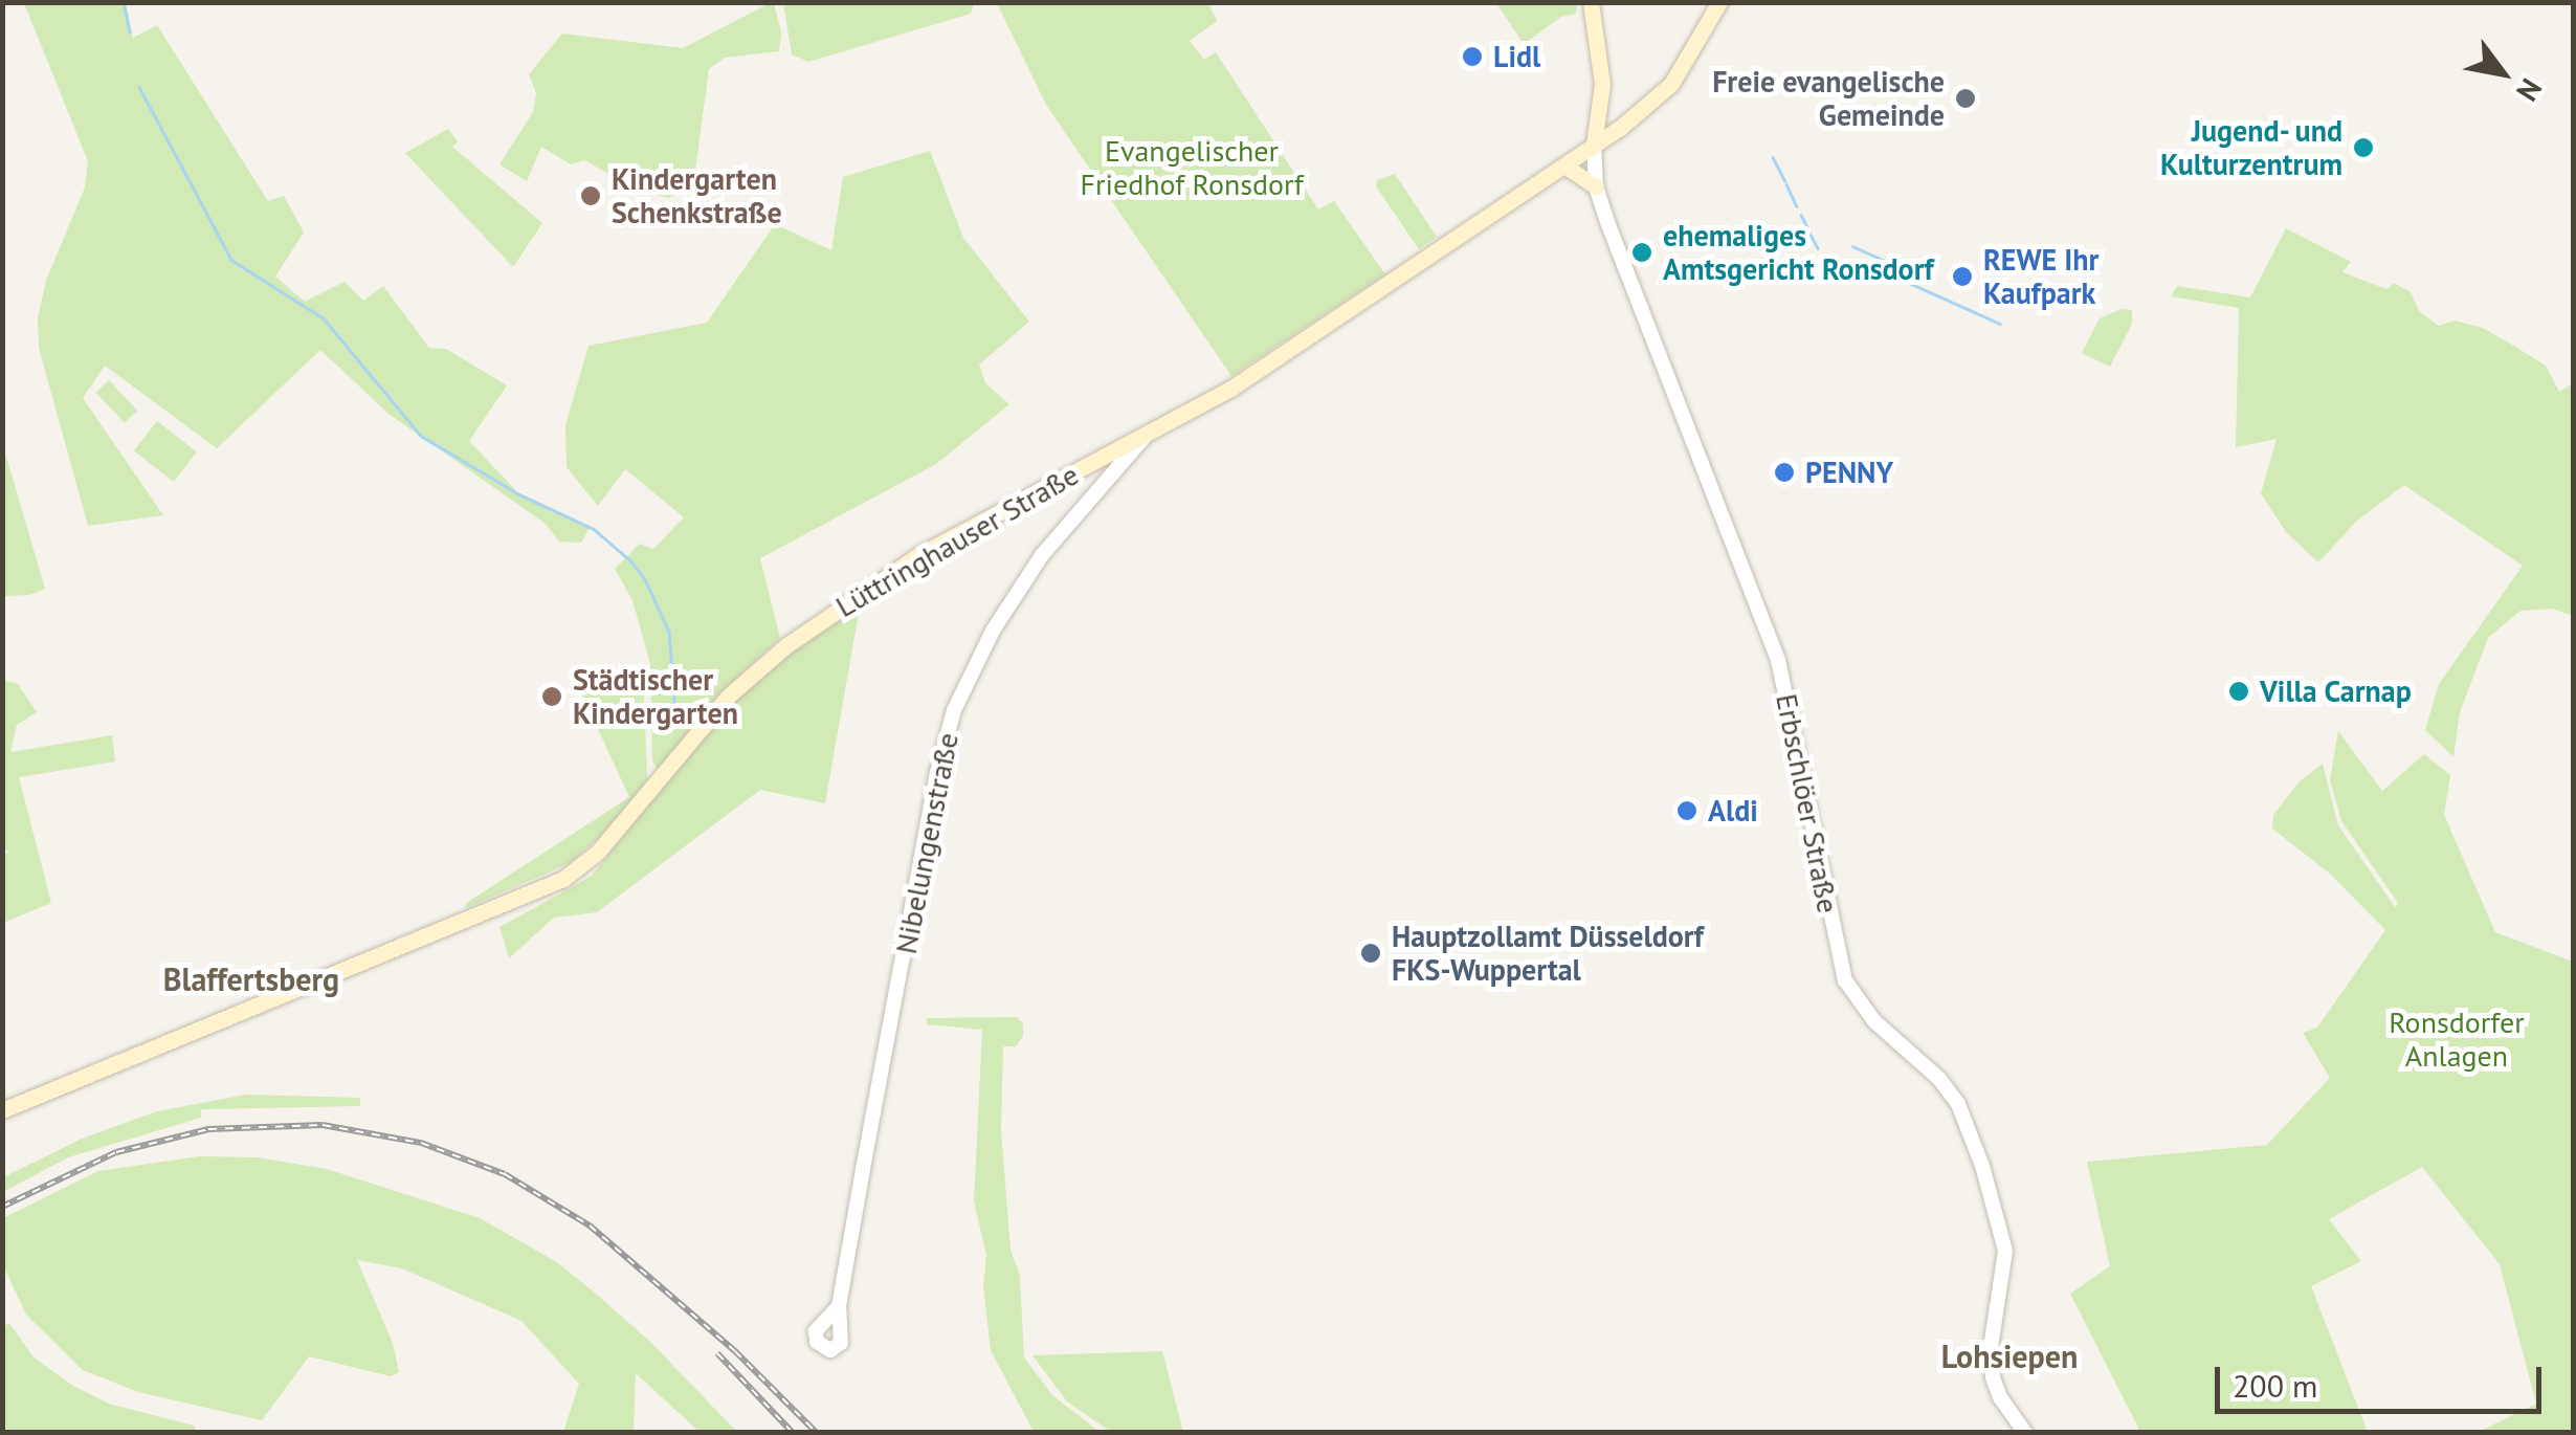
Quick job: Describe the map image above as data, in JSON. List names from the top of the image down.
{
  "streets": {
    "main road": ["Lüttringhauser Straße"],
    "street": ["Erbschlöer Straße", "Nibelungenstraße"]
  },
  "crossings": [
    ["Lüttringhauser Straße", "Erbschlöer Straße"],
    ["Lüttringhauser Straße", "Nibelungenstraße"]
  ],
  "districts": ["Blaffertsberg", "Lohsiepen"],
  "parks": ["Evangelischer Friedhof Ronsdorf", "Ronsdorfer Anlagen"],
  "places": [
    "Lidl",
    "Freie evangelische Gemeinde",
    "Jugend- und Kulturzentrum",
    "Kindergarten Schenkstraße",
    "ehemaliges Amtsgericht Ronsdorf",
    "REWE Ihr Kaufpark",
    "PENNY",
    "Villa Carnap",
    "Städtischer Kindergarten",
    "Aldi",
    "Hauptzollamt Düsseldorf FKS-Wuppertal"
  ],
  "scale_bar": "200 m",
  "north": "bottom right"
}
